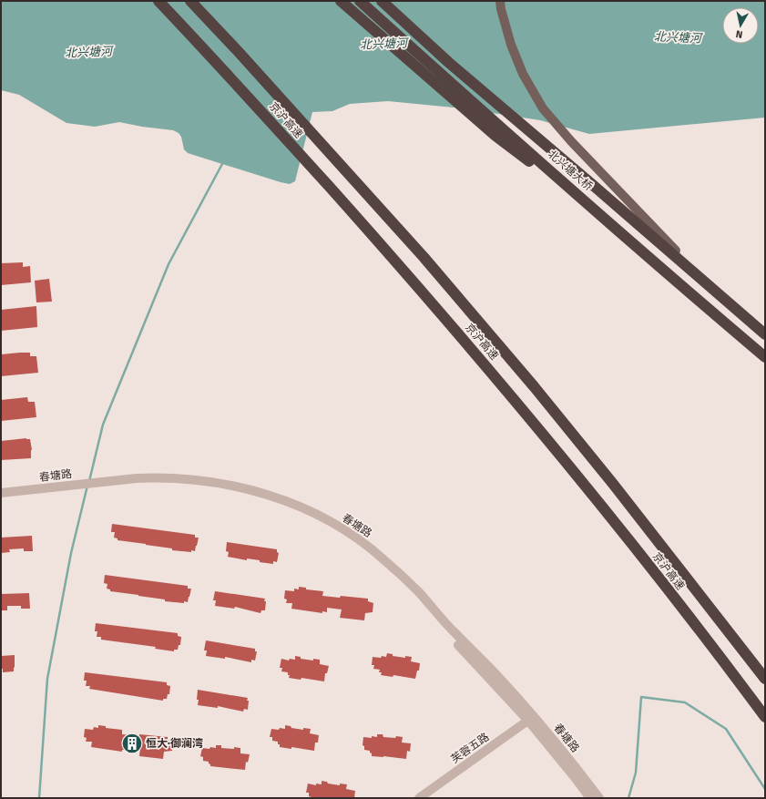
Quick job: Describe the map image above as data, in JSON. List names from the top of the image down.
{
  "streets": {
    "highway": ["京沪高速", "北兴塘大桥"],
    "street": ["春塘路", "芙蓉五路"]
  },
  "crossings": [
    ["春塘路", "芙蓉五路"]
  ],
  "water": ["北兴塘河"],
  "places": {
    "building": ["恒大·御澜湾"]
  },
  "north": "bottom"
}
